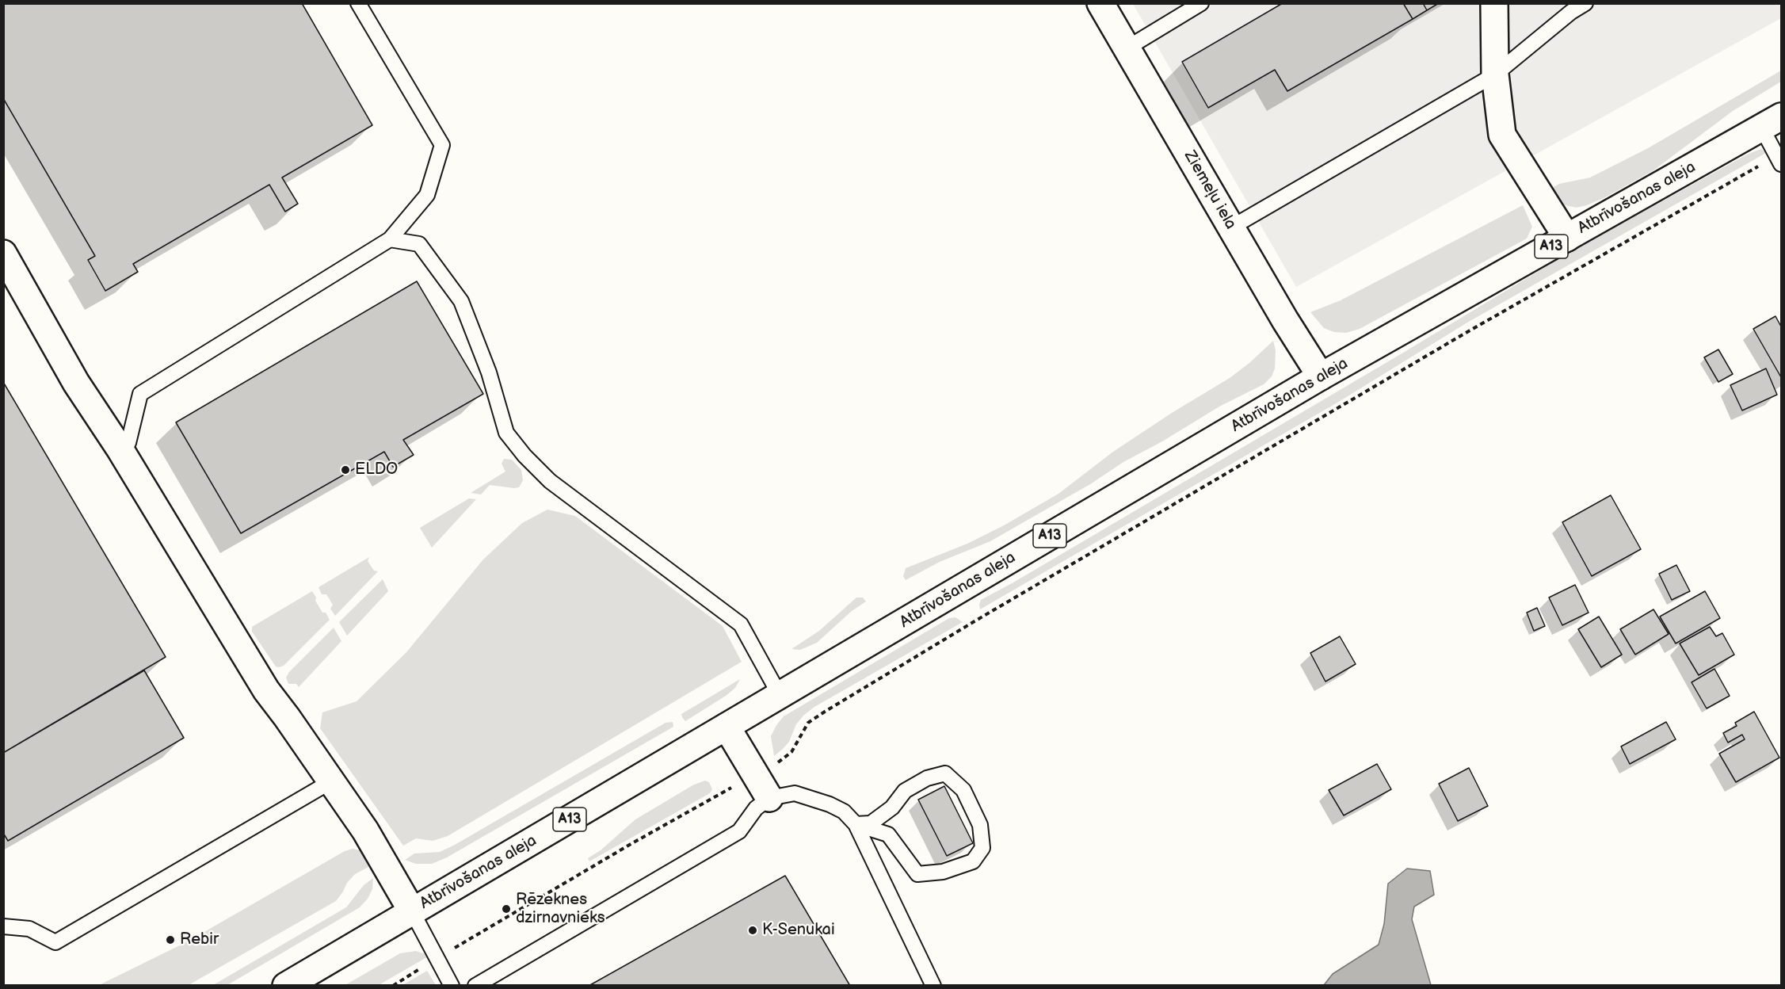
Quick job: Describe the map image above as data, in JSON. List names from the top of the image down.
{
  "streets": {
    "main road": ["Ziemeļu iela", "Atbrīvošanas aleja", "A13"]
  },
  "crossings": [
    ["Ziemeļu iela", "Atbrīvošanas aleja"]
  ],
  "places": [
    "ELDO",
    "Rēzeknes dzirnavnieks",
    "K-Senukai",
    "Rebir"
  ]
}
